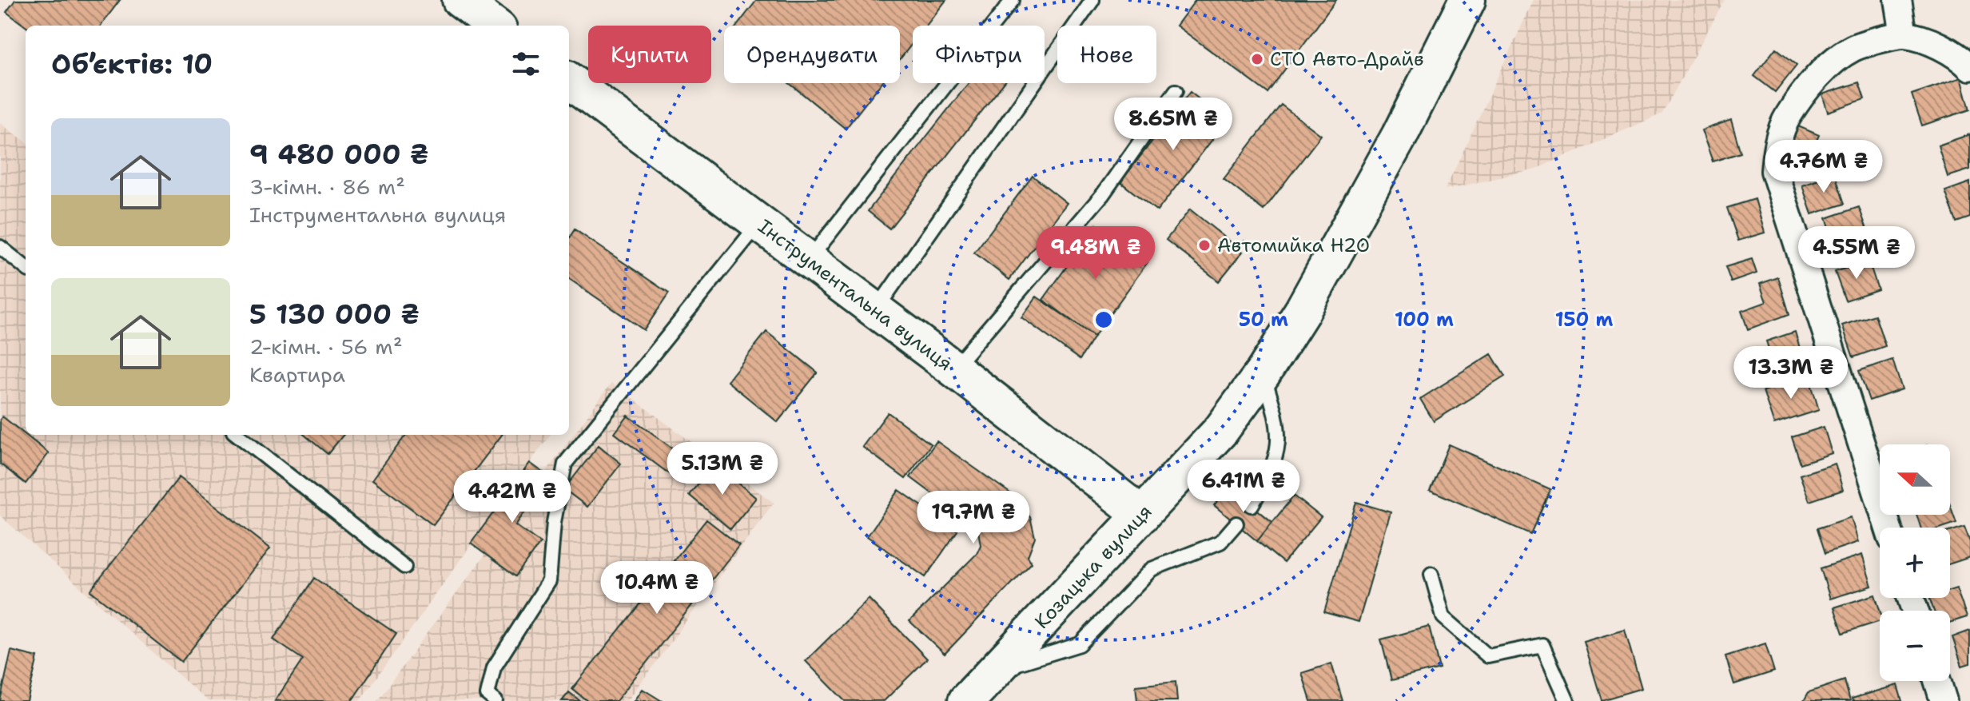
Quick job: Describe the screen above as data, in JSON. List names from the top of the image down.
{
  "streets": {
    "main road": ["Інструментальна вулиця", "Козацька вулиця"]
  },
  "crossings": [
    ["Інструментальна вулиця", "Козацька вулиця"]
  ],
  "places": ["СТО Авто-Драйв", "Автомийка H2O"],
  "north": "left",
  "page": {
    "chip": [
      "Купити",
      "Орендувати",
      "Фільтри",
      "Нове"
    ],
    "heading": "Об’єктів: 10",
    "price": [
      "8.65M ₴",
      "4.76M ₴",
      "9.48M ₴",
      "4.55M ₴",
      "13.3M ₴",
      "5.13M ₴",
      "6.41M ₴",
      "4.42M ₴",
      "19.7M ₴",
      "10.4M ₴"
    ],
    "list": [
      {
        "name": "9 480 000 ₴",
        "note": "3-кімн. · 86 m² · Інструментальна вулиця"
      },
      {
        "name": "5 130 000 ₴",
        "note": "2-кімн. · 56 m² · Квартира"
      }
    ],
    "map_buttons": ["+", "−"]
  },
  "rings": ["50 m", "100 m", "150 m"]
}
